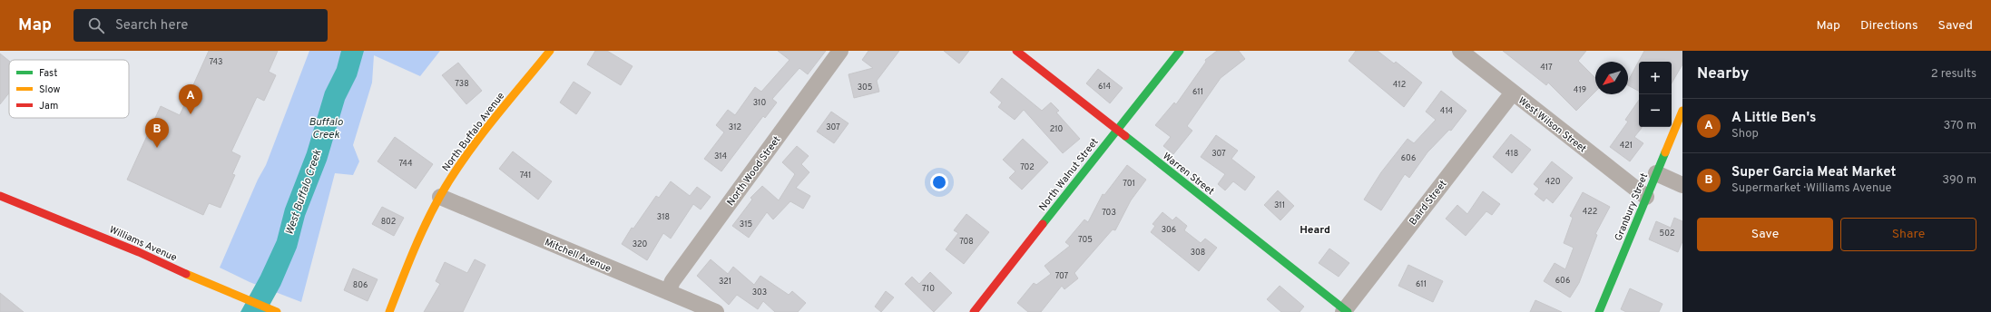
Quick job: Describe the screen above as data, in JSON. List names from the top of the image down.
{
  "streets": {
    "street": [
      "West Wilson Street",
      "North Buffalo Avenue",
      "North Wood Street",
      "Warren Street",
      "North Walnut Street",
      "Baird Street",
      "Granbury Street",
      "Williams Avenue",
      "Mitchell Avenue"
    ]
  },
  "crossings": [
    ["West Wilson Street", "Baird Street"],
    ["West Wilson Street", "Granbury Street"],
    ["North Buffalo Avenue", "Mitchell Avenue"],
    ["North Wood Street", "Mitchell Avenue"],
    ["Warren Street", "North Walnut Street"],
    ["Warren Street", "Baird Street"]
  ],
  "districts": ["Heard"],
  "water": ["Buffalo Creek", "West Buffalo Creek"],
  "house_numbers": [
    "743",
    "417",
    "738",
    "412",
    "614",
    "305",
    "419",
    "611",
    "310",
    "414",
    "312",
    "307",
    "210",
    "421",
    "307",
    "418",
    "314",
    "606",
    "744",
    "702",
    "741",
    "420",
    "701",
    "311",
    "422",
    "703",
    "318",
    "802",
    "315",
    "306",
    "502",
    "705",
    "708",
    "320",
    "308",
    "707",
    "606",
    "321",
    "611",
    "806",
    "710",
    "303"
  ],
  "legend": ["Fast", "Slow", "Jam"],
  "north": "bottom left",
  "page": {
    "header": "Map",
    "search": "Search here",
    "nav": ["Map", "Directions", "Saved"],
    "heading": ["Nearby", "2 results"],
    "map_buttons": ["+", "−"],
    "pins": ["A", "B"],
    "list": [
      {
        "mark": "A",
        "name": "A Little Ben's",
        "note": "Shop",
        "value": "370 m"
      },
      {
        "mark": "B",
        "name": "Super Garcia Meat Market",
        "note": "Supermarket · Williams Avenue",
        "value": "390 m"
      }
    ],
    "buttons": ["Save", "Share"]
  }
}
